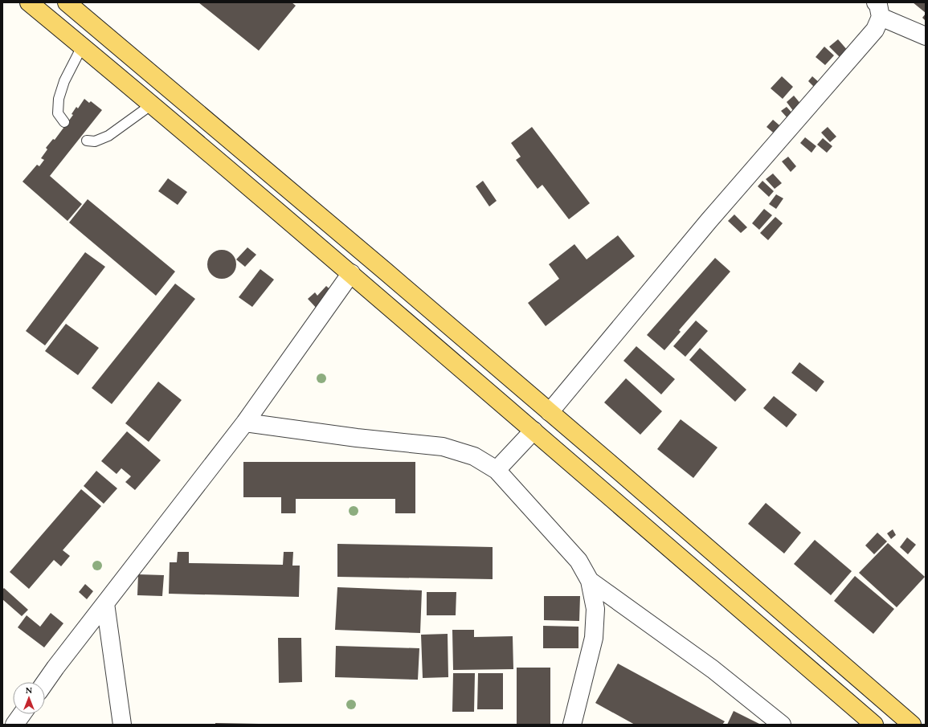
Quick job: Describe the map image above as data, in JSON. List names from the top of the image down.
{
  "north": "top"
}
